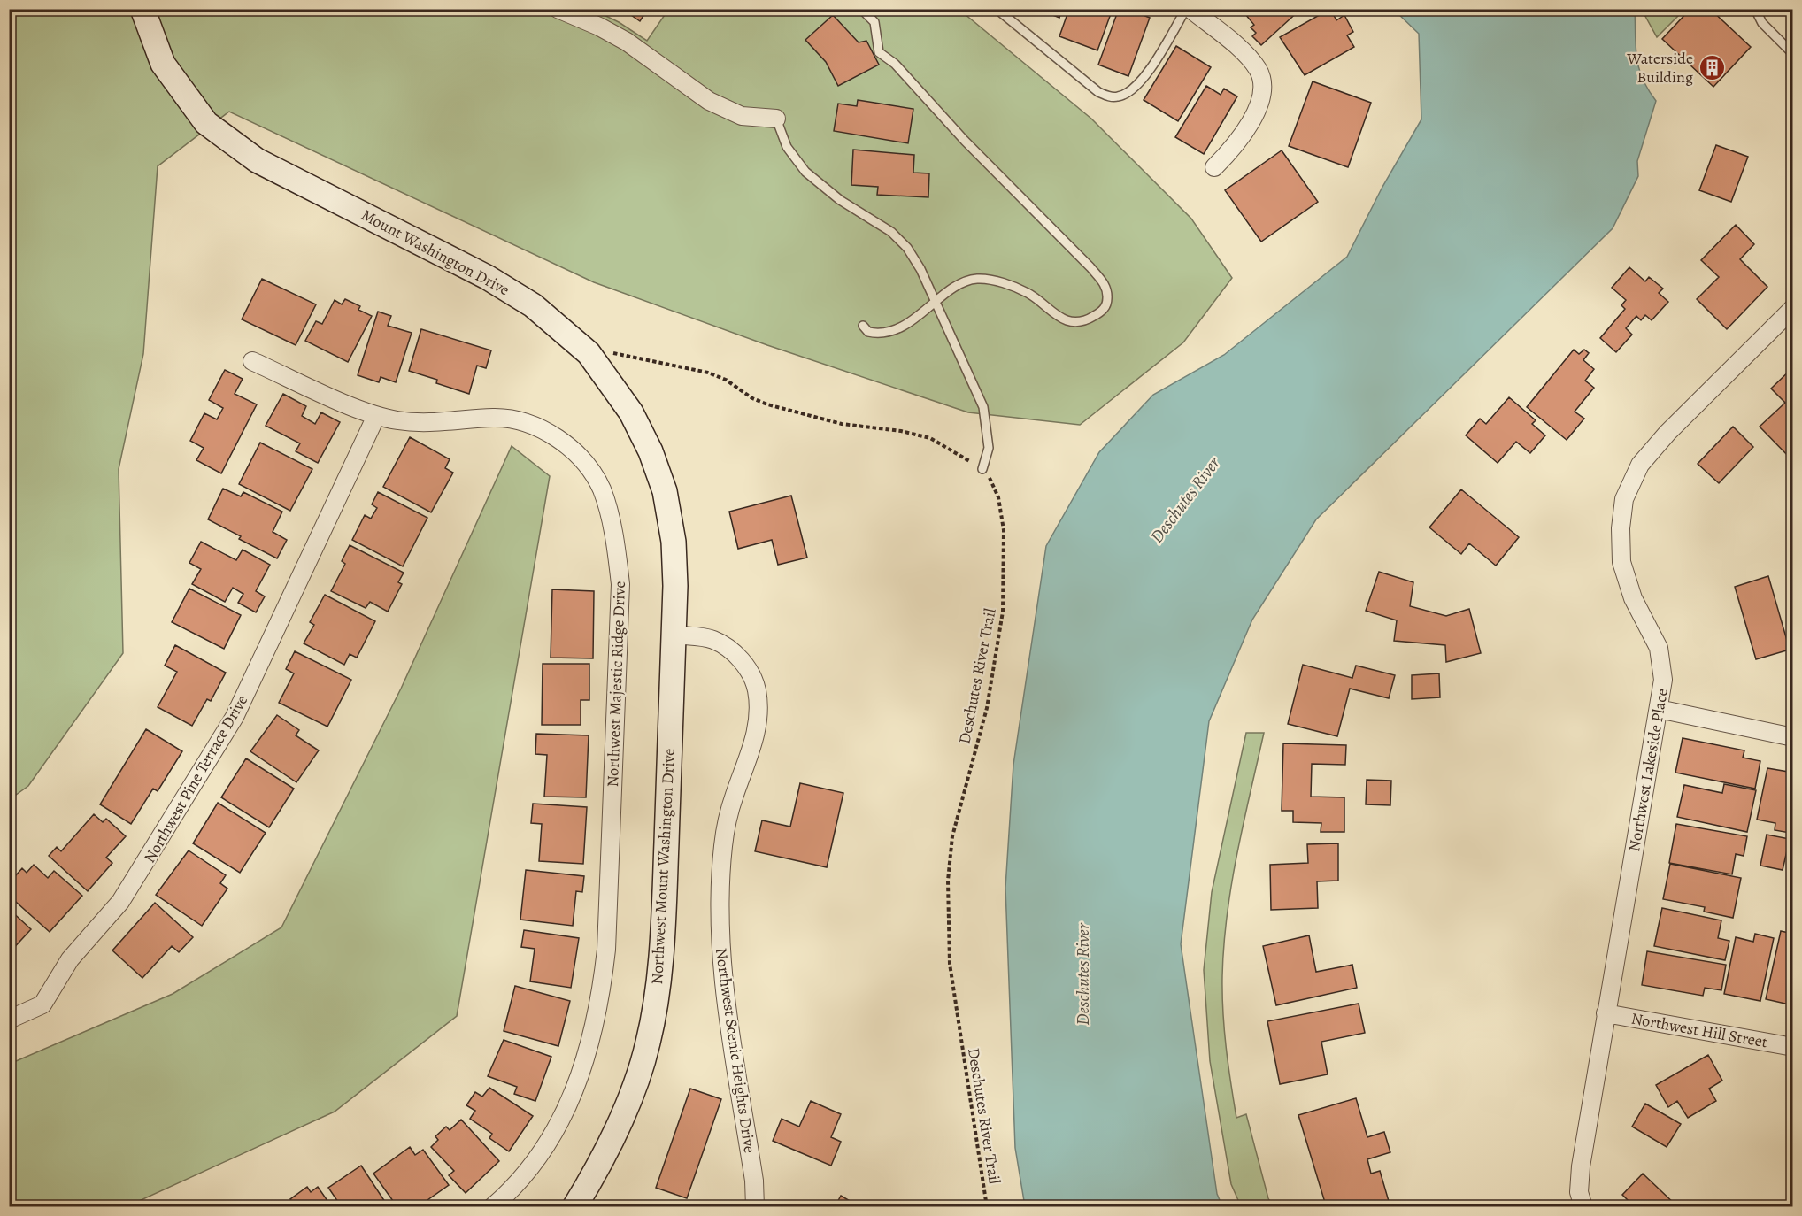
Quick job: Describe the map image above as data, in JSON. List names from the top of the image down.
{
  "streets": {
    "main road": ["Mount Washington Drive", "Northwest Mount Washington Drive"],
    "street": [
      "Northwest Majestic Ridge Drive",
      "Northwest Lakeside Place",
      "Northwest Pine Terrace Drive",
      "Northwest Hill Street",
      "Northwest Scenic Heights Drive"
    ],
    "path": ["Deschutes River Trail"]
  },
  "crossings": [
    ["Mount Washington Drive", "Deschutes River Trail"],
    ["Mount Washington Drive", "Northwest Mount Washington Drive"],
    ["Northwest Majestic Ridge Drive", "Northwest Pine Terrace Drive"],
    ["Northwest Lakeside Place", "Northwest Hill Street"],
    ["Northwest Mount Washington Drive", "Northwest Scenic Heights Drive"]
  ],
  "water": ["Deschutes River"],
  "places": {
    "building": ["Waterside Building"]
  }
}
